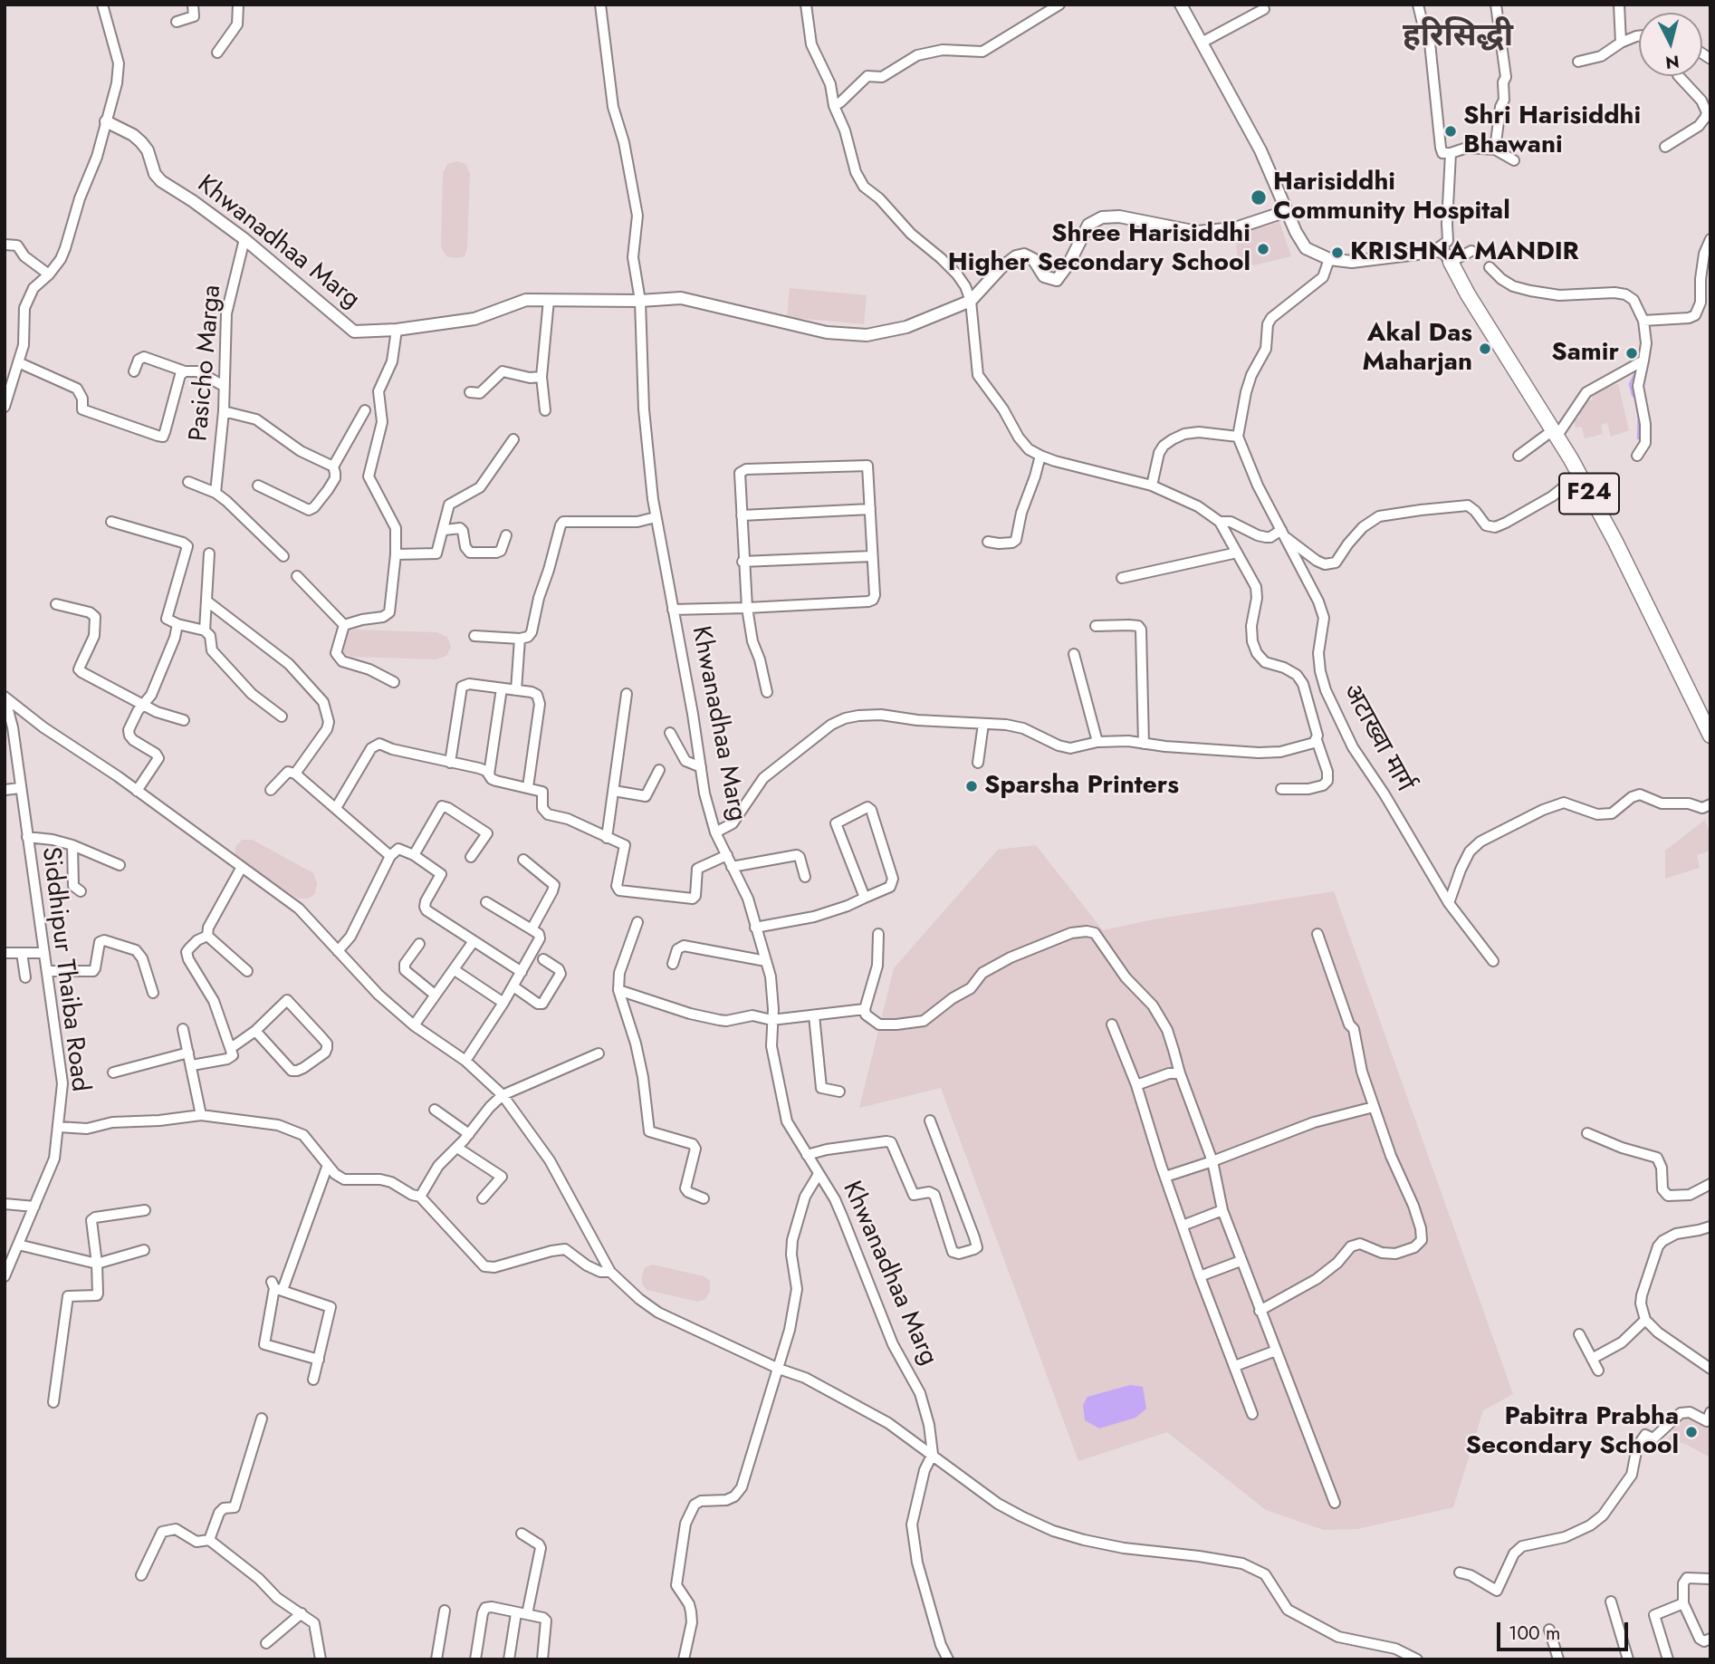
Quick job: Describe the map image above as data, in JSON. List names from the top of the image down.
{
  "streets": {
    "main road": ["F24"],
    "street": [
      "Khwanadhaa Marg",
      "Pasicho Marga",
      "अटाख्वा मार्ग",
      "Siddhipur Thaiba Road"
    ]
  },
  "crossings": [
    ["Khwanadhaa Marg", "Pasicho Marga"]
  ],
  "districts": ["हरिसिद्धी"],
  "places": [
    "Shri Harisiddhi Bhawani",
    "Harisiddhi Community Hospital",
    "Shree Harisiddhi Higher Secondary School",
    "KRISHNA MANDIR",
    "Akal Das Maharjan",
    "Samir",
    "Sparsha Printers",
    "Pabitra Prabha Secondary School"
  ],
  "scale_bar": "100 m",
  "north": "bottom"
}
